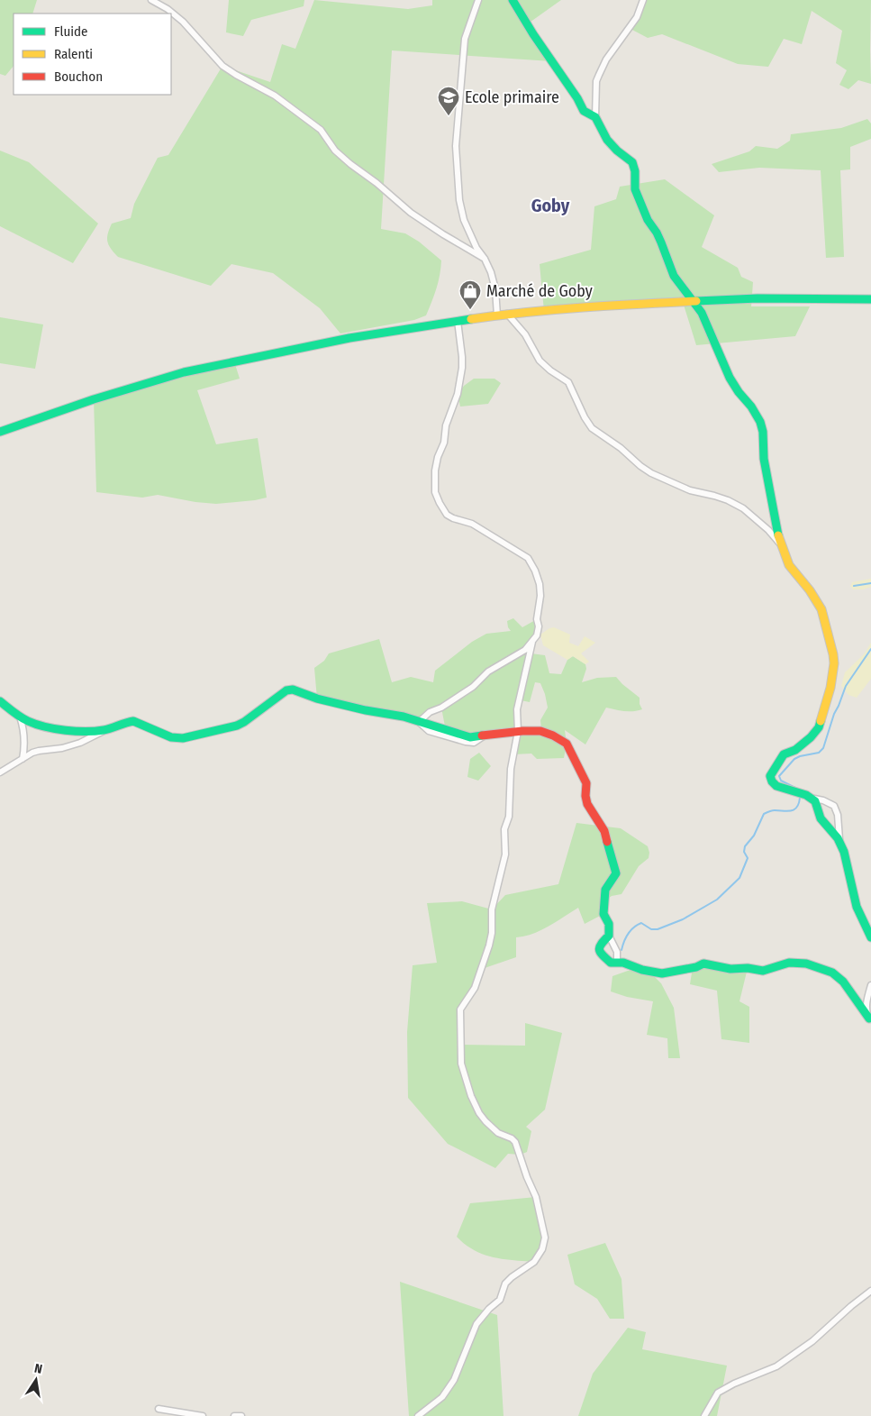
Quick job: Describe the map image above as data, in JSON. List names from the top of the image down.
{
  "districts": ["Goby"],
  "places": {
    "school or university": ["Ecole primaire"],
    "shop": ["Marché de Goby"]
  },
  "legend": ["Fluide", "Ralenti", "Bouchon"],
  "north": "top"
}
